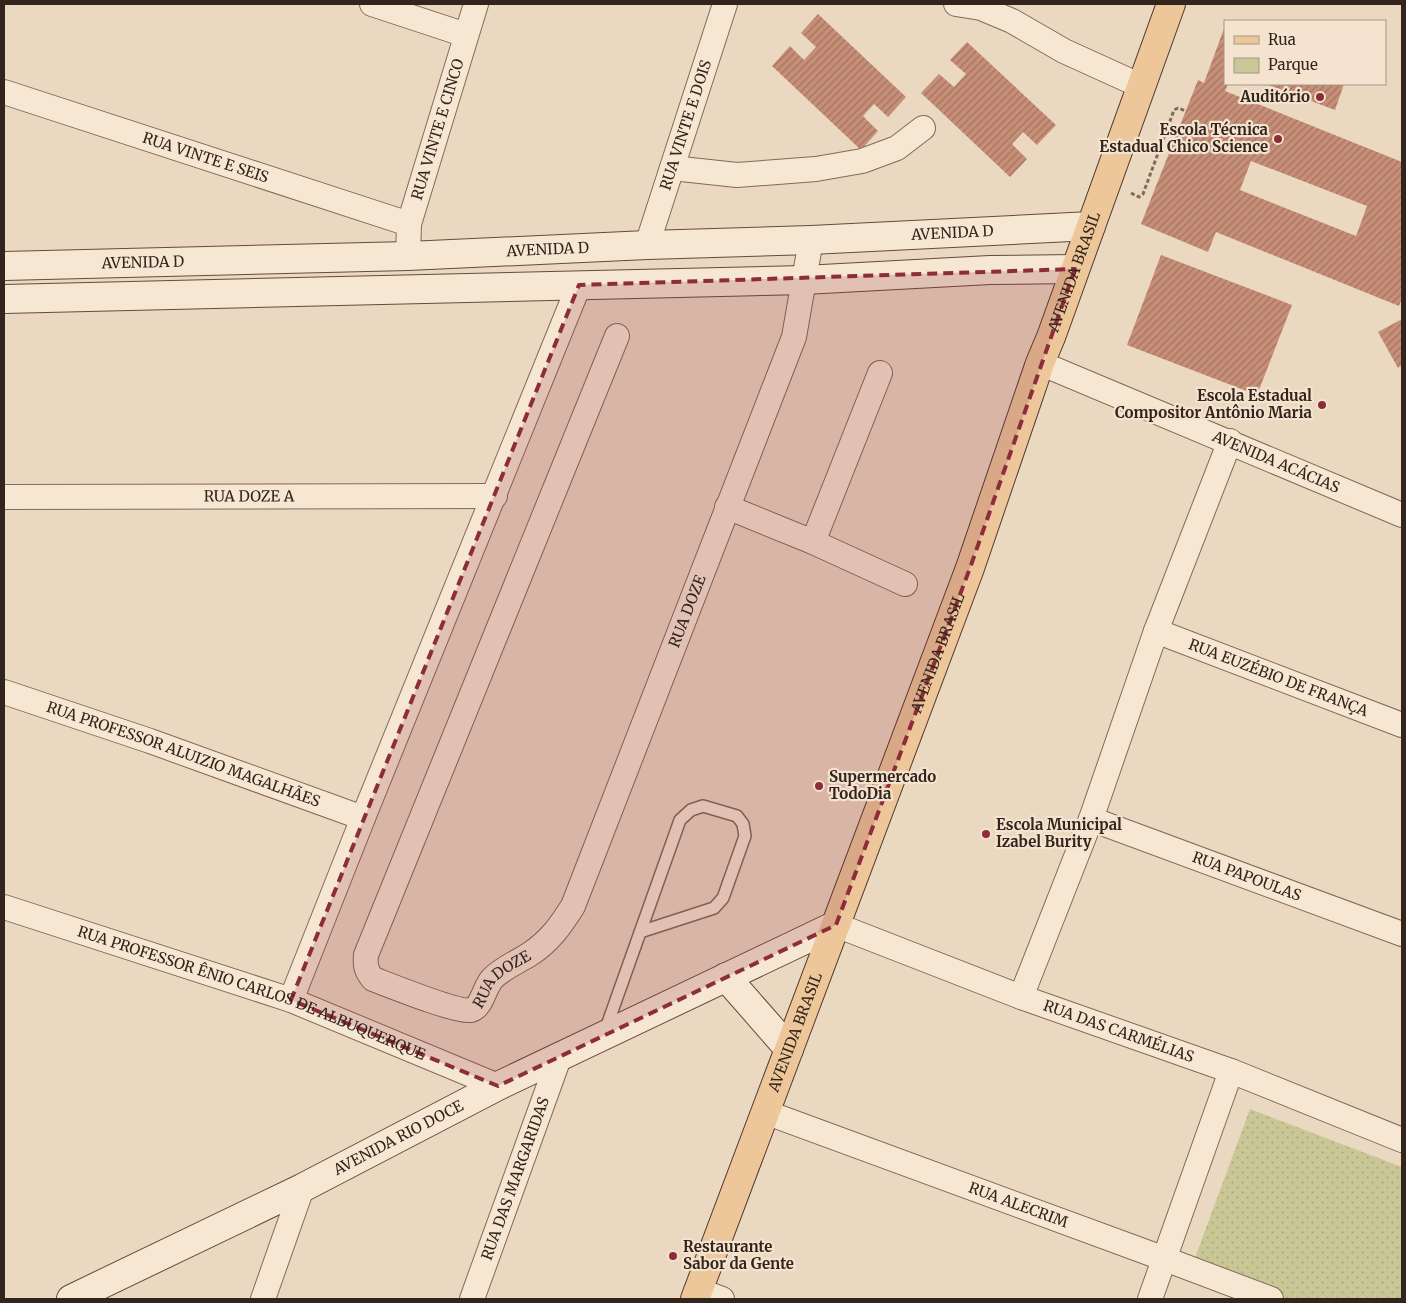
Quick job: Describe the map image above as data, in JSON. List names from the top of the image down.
{
  "streets": {
    "main road": ["AVENIDA BRASIL"],
    "street": [
      "RUA VINTE E DOIS",
      "RUA VINTE E CINCO",
      "RUA VINTE E SEIS",
      "AVENIDA D",
      "AVENIDA ACÁCIAS",
      "RUA DOZE A",
      "RUA DOZE",
      "RUA EUZÉBIO DE FRANÇA",
      "RUA PROFESSOR ALUIZIO MAGALHÃES",
      "RUA PAPOULAS",
      "RUA PROFESSOR ÊNIO CARLOS DE ALBUQUERQUE",
      "RUA DAS CARMÉLIAS",
      "AVENIDA RIO DOCE",
      "RUA DAS MARGARIDAS",
      "RUA ALECRIM"
    ]
  },
  "crossings": [
    ["RUA VINTE E DOIS", "AVENIDA D"],
    ["RUA VINTE E CINCO", "RUA VINTE E SEIS"],
    ["RUA VINTE E CINCO", "AVENIDA D"],
    ["AVENIDA D", "AVENIDA BRASIL"],
    ["AVENIDA D", "RUA DOZE"],
    ["AVENIDA BRASIL", "AVENIDA ACÁCIAS"],
    ["AVENIDA BRASIL", "RUA DAS CARMÉLIAS"],
    ["AVENIDA BRASIL", "AVENIDA RIO DOCE"],
    ["AVENIDA BRASIL", "RUA ALECRIM"],
    ["RUA PROFESSOR ÊNIO CARLOS DE ALBUQUERQUE", "AVENIDA RIO DOCE"],
    ["RUA DAS CARMÉLIAS", "AVENIDA RIO DOCE"],
    ["AVENIDA RIO DOCE", "RUA DAS MARGARIDAS"]
  ],
  "places": [
    "Auditório",
    "Escola Técnica Estadual Chico Science",
    "Escola Estadual Compositor Antônio Maria",
    "Supermercado TodoDia",
    "Escola Municipal Izabel Burity",
    "Restaurante Sabor da Gente"
  ],
  "legend": ["Rua", "Parque"]
}
